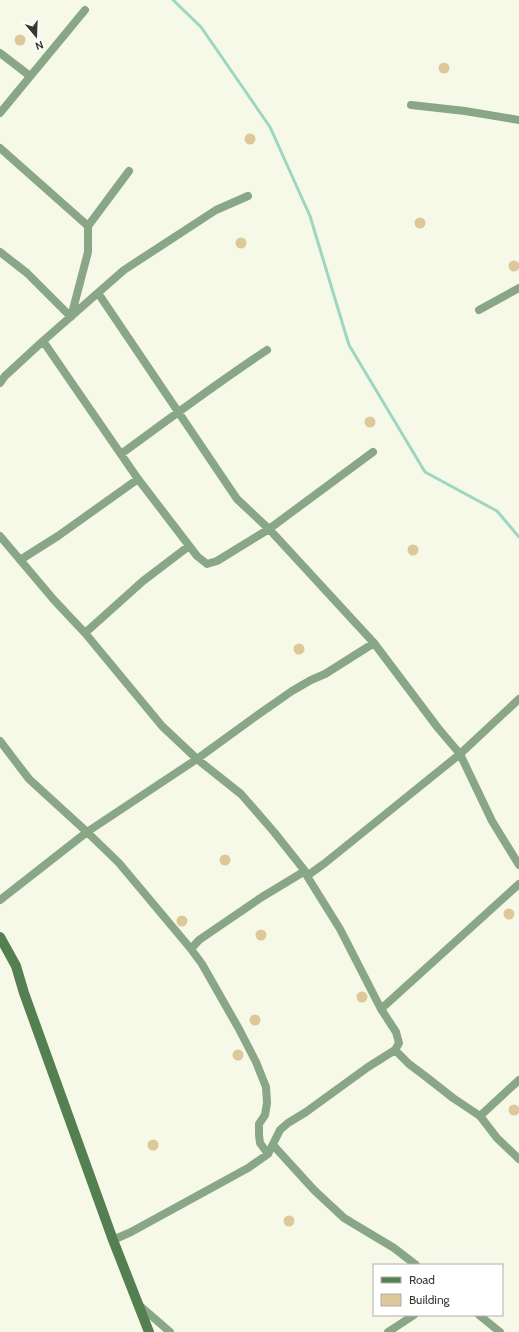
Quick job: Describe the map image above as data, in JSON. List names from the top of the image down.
{
  "legend": ["Road", "Building"],
  "north": "bottom"
}
